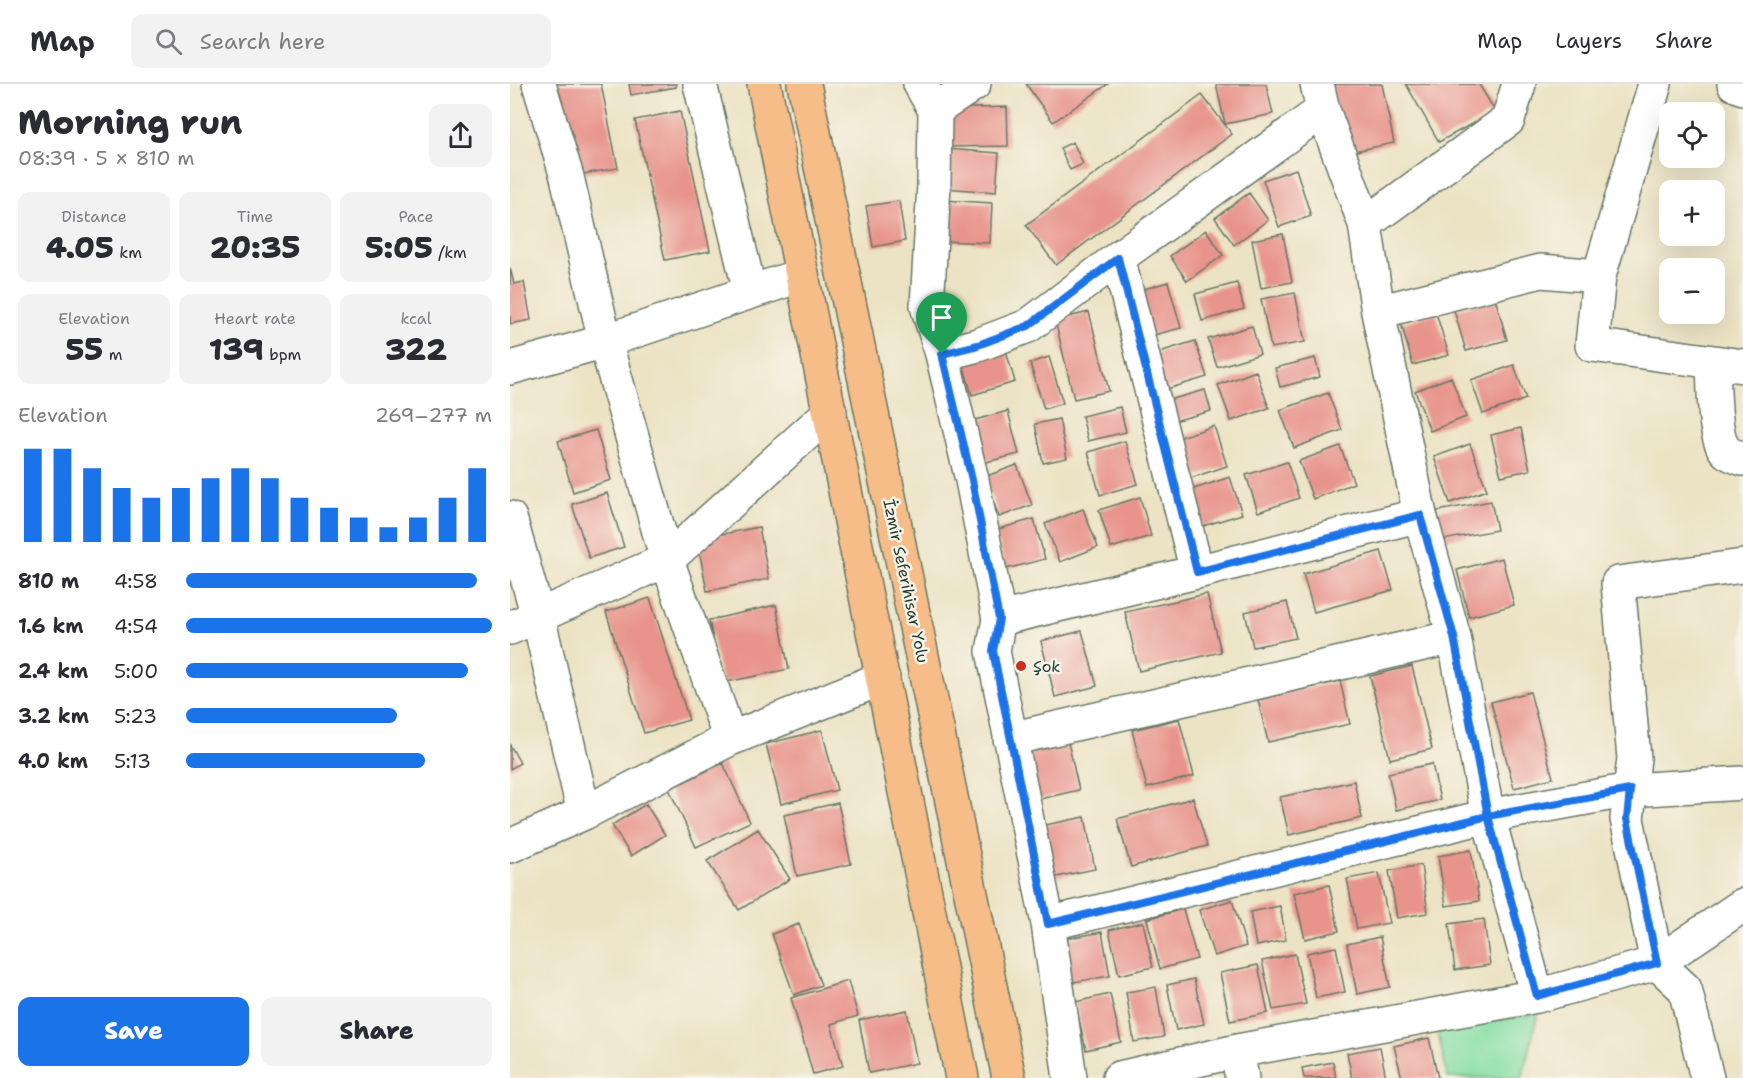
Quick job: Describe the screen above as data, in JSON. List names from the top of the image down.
{
  "streets": {
    "main road": ["İzmir Seferihisar Yolu"]
  },
  "places": ["Şok"],
  "page": {
    "header": "Map",
    "search": "Search here",
    "nav": ["Map", "Layers", "Share"],
    "heading": ["Morning run", "08:39 · 5 × 810 m"],
    "map_buttons": ["+", "−"],
    "stats": [
      ["Distance", "4.05 km"],
      ["Time", "20:35"],
      ["Pace", "5:05 /km"],
      ["Elevation", "55 m"],
      ["Heart rate", "139 bpm"],
      ["kcal", "322"]
    ],
    "chart": ["Elevation", "269–277 m"],
    "list": [
      {
        "name": "810 m",
        "note": "4:58"
      },
      {
        "name": "1.6 km",
        "note": "4:54"
      },
      {
        "name": "2.4 km",
        "note": "5:00"
      },
      {
        "name": "3.2 km",
        "note": "5:23"
      },
      {
        "name": "4.0 km",
        "note": "5:13"
      }
    ],
    "buttons": ["Save", "Share"]
  }
}
